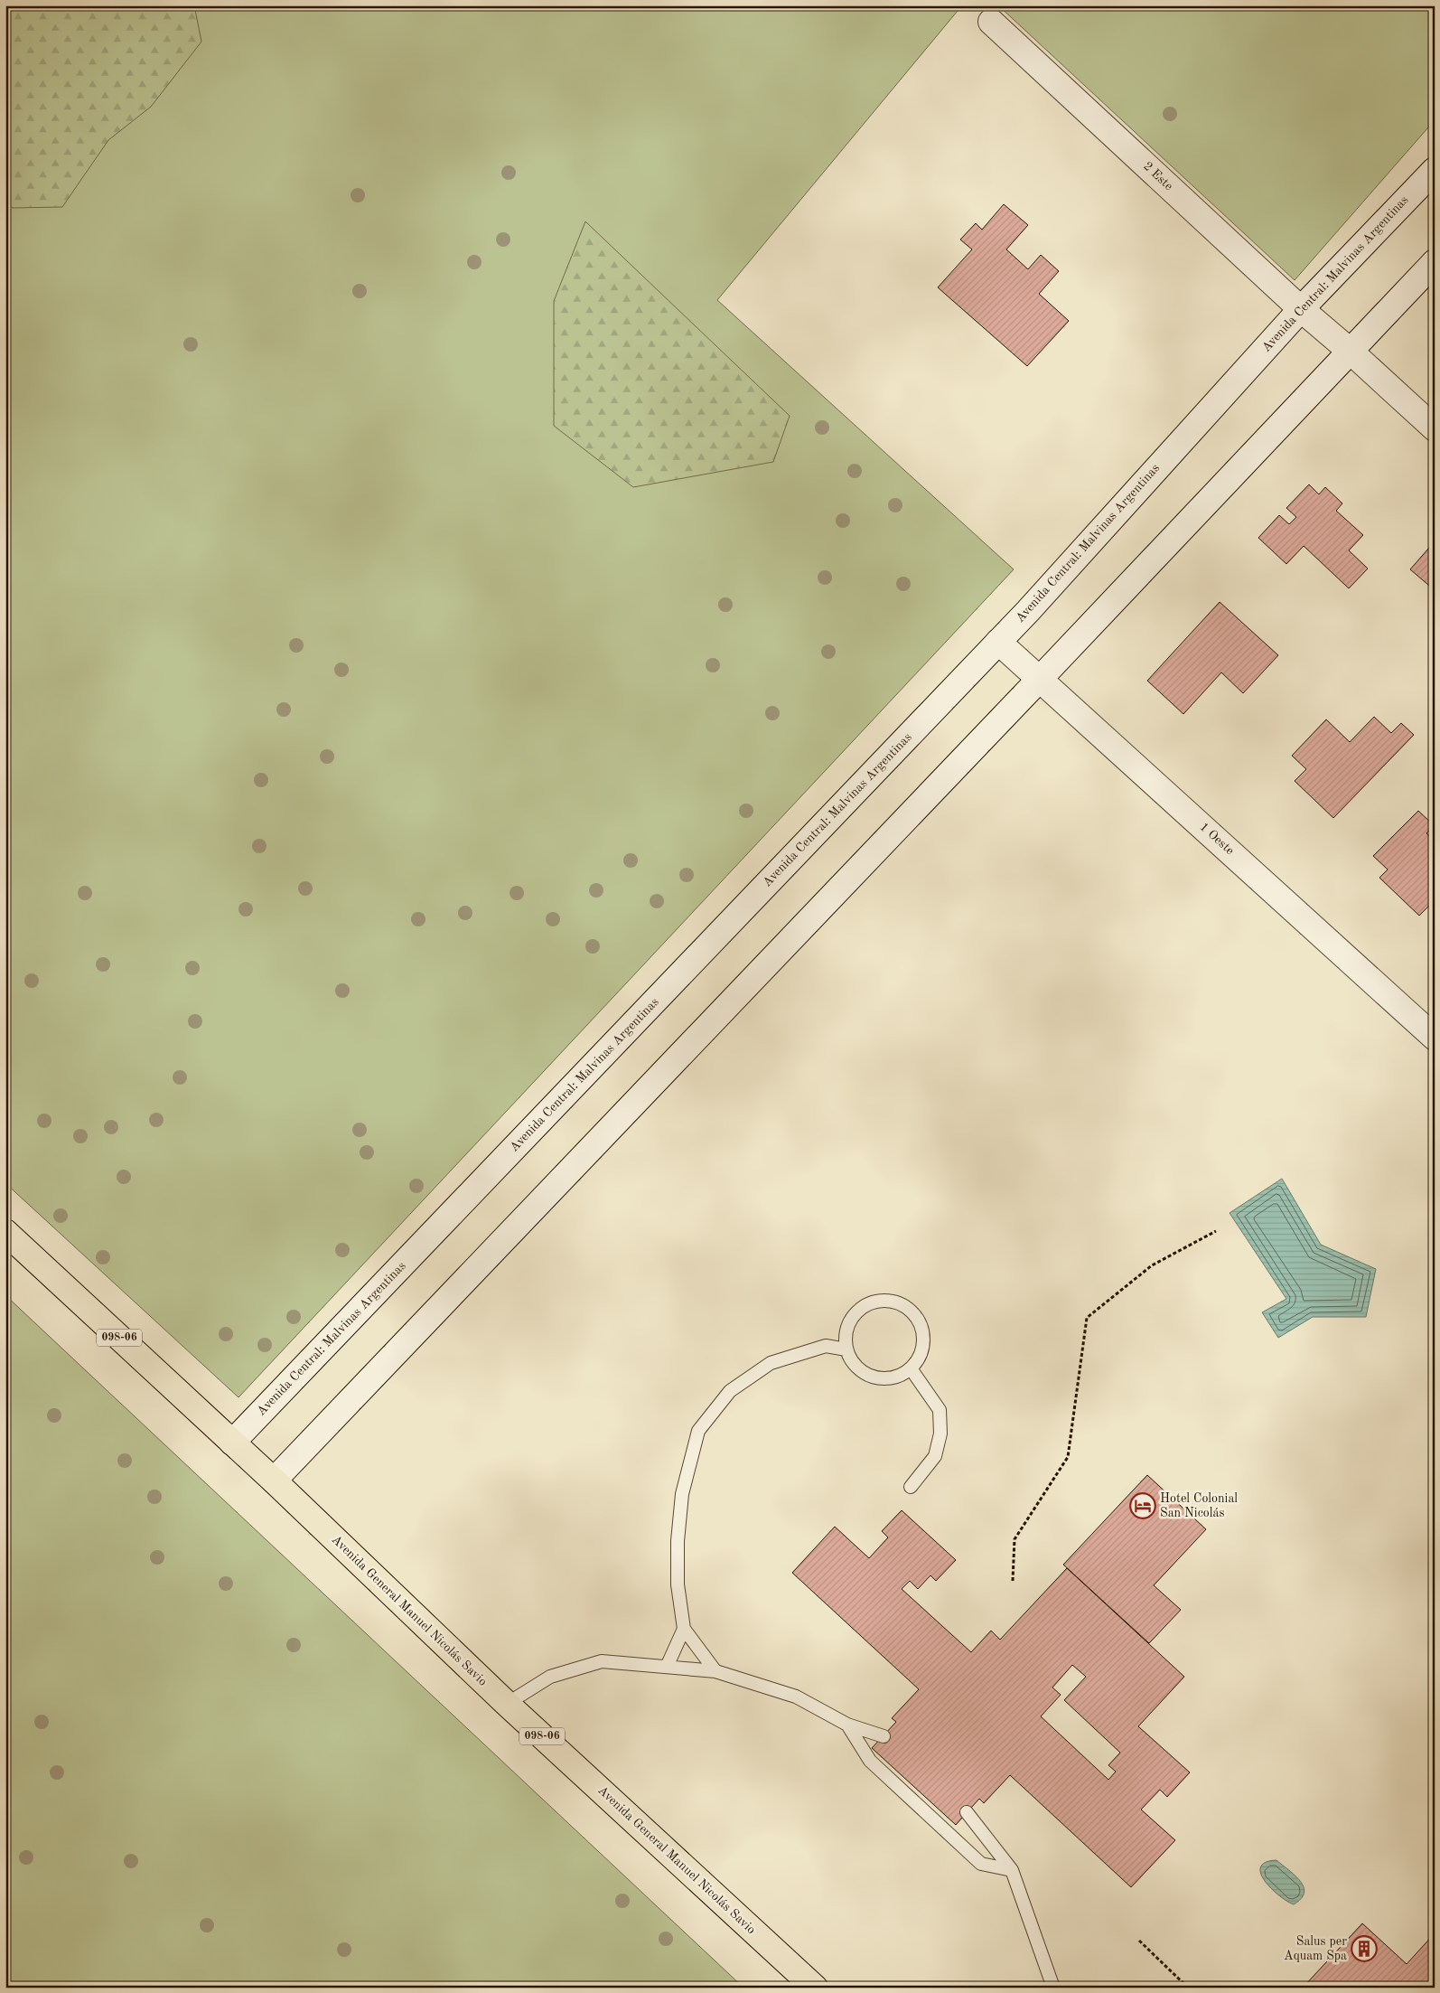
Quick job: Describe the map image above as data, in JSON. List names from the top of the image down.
{
  "streets": {
    "main road": [
      "2 Este",
      "Avenida Central: Malvinas Argentinas",
      "1 Oeste",
      "098-06",
      "Avenida General Manuel Nicolás Savio"
    ]
  },
  "crossings": [
    ["2 Este", "Avenida Central: Malvinas Argentinas"],
    ["Avenida Central: Malvinas Argentinas", "1 Oeste"],
    ["Avenida Central: Malvinas Argentinas", "Avenida General Manuel Nicolás Savio"]
  ],
  "places": {
    "hotel": ["Hotel Colonial San Nicolás"],
    "building": ["Salus per Aquam Spa"]
  }
}
